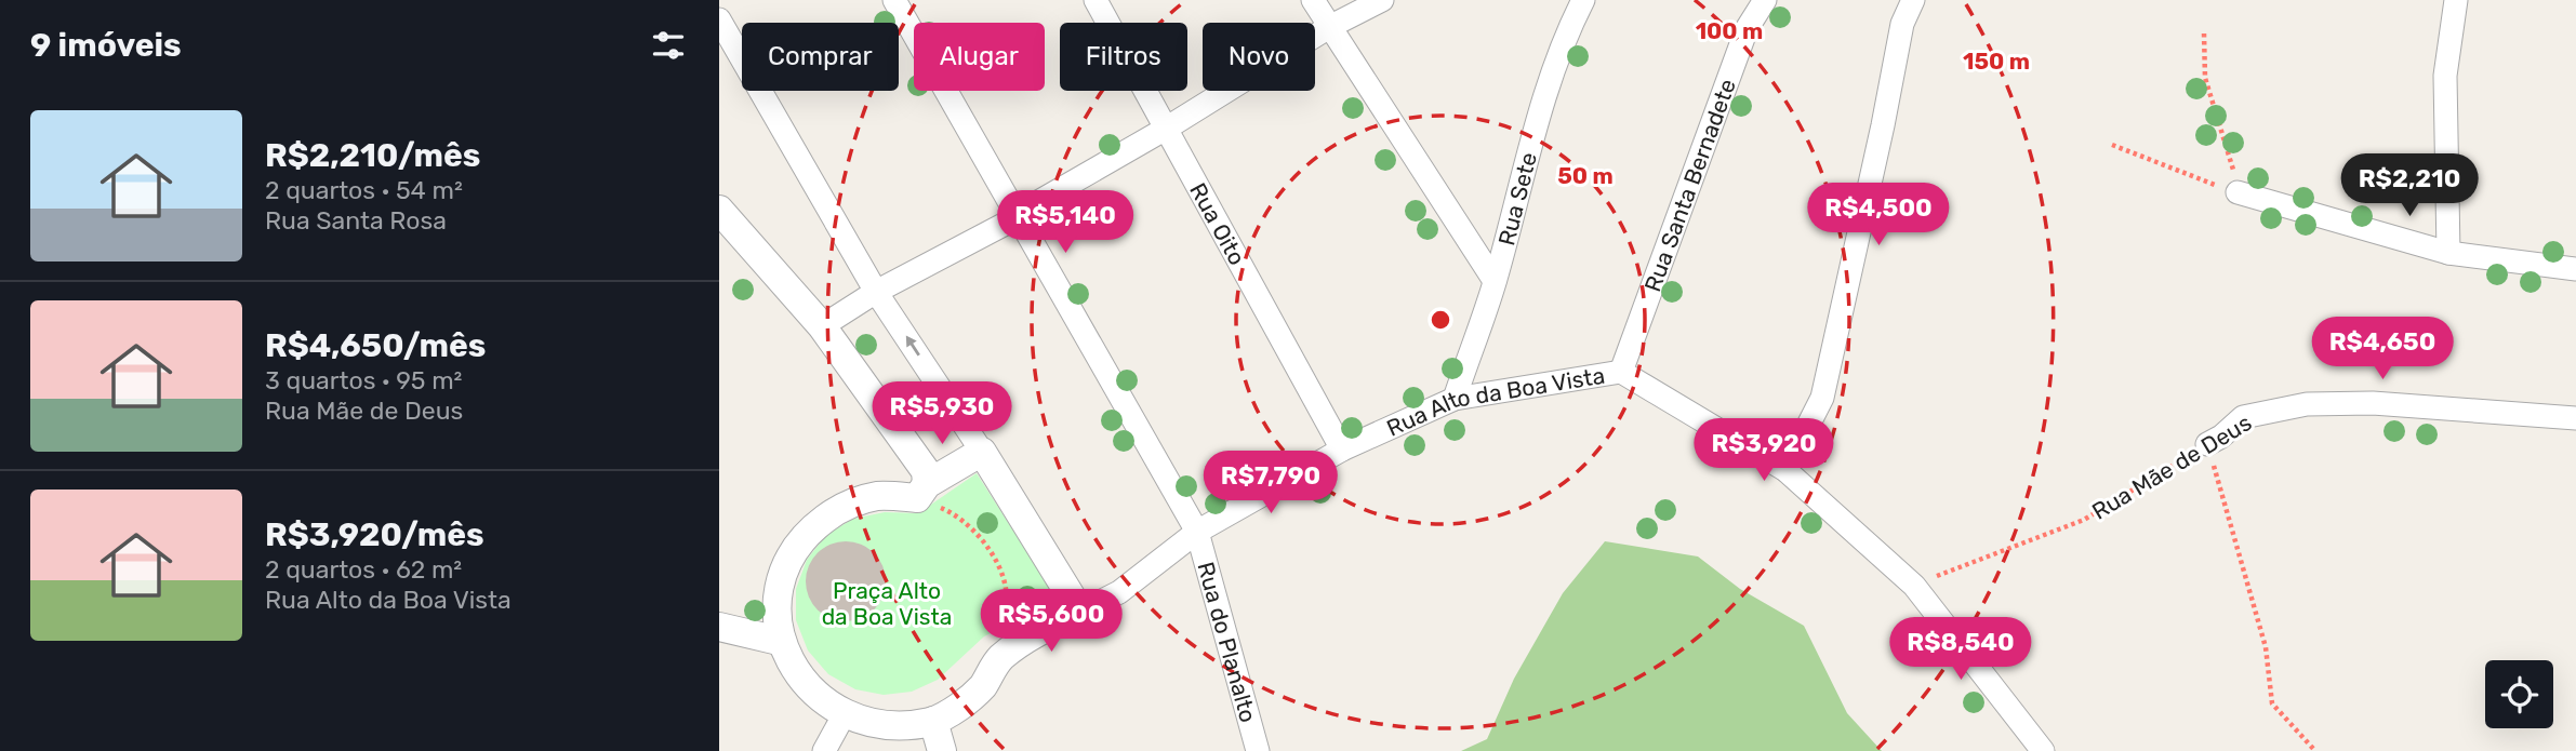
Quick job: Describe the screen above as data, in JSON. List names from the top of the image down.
{
  "streets": {
    "street": [
      "Rua Santa Bernadete",
      "Rua Sete",
      "Rua Oito",
      "Rua Alto da Boa Vista",
      "Rua Mãe de Deus",
      "Rua do Planalto"
    ]
  },
  "crossings": [
    ["Rua Santa Bernadete", "Rua Alto da Boa Vista"],
    ["Rua Sete", "Rua Alto da Boa Vista"],
    ["Rua Oito", "Rua Alto da Boa Vista"],
    ["Rua Alto da Boa Vista", "Rua Mãe de Deus"],
    ["Rua Alto da Boa Vista", "Rua do Planalto"]
  ],
  "parks": ["Praça Alto da Boa Vista"],
  "page": {
    "heading": "9 imóveis",
    "chip": [
      "Comprar",
      "Alugar",
      "Filtros",
      "Novo"
    ],
    "list": [
      {
        "name": "R$2,210/mês",
        "note": "2 quartos · 54 m² · Rua Santa Rosa"
      },
      {
        "name": "R$4,650/mês",
        "note": "3 quartos · 95 m² · Rua Mãe de Deus"
      },
      {
        "name": "R$3,920/mês",
        "note": "2 quartos · 62 m² · Rua Alto da Boa Vista"
      }
    ],
    "price": [
      "R$2,210",
      "R$4,500",
      "R$5,140",
      "R$4,650",
      "R$5,930",
      "R$3,920",
      "R$7,790",
      "R$5,600",
      "R$8,540"
    ]
  },
  "rings": ["100 m", "150 m", "50 m"]
}
